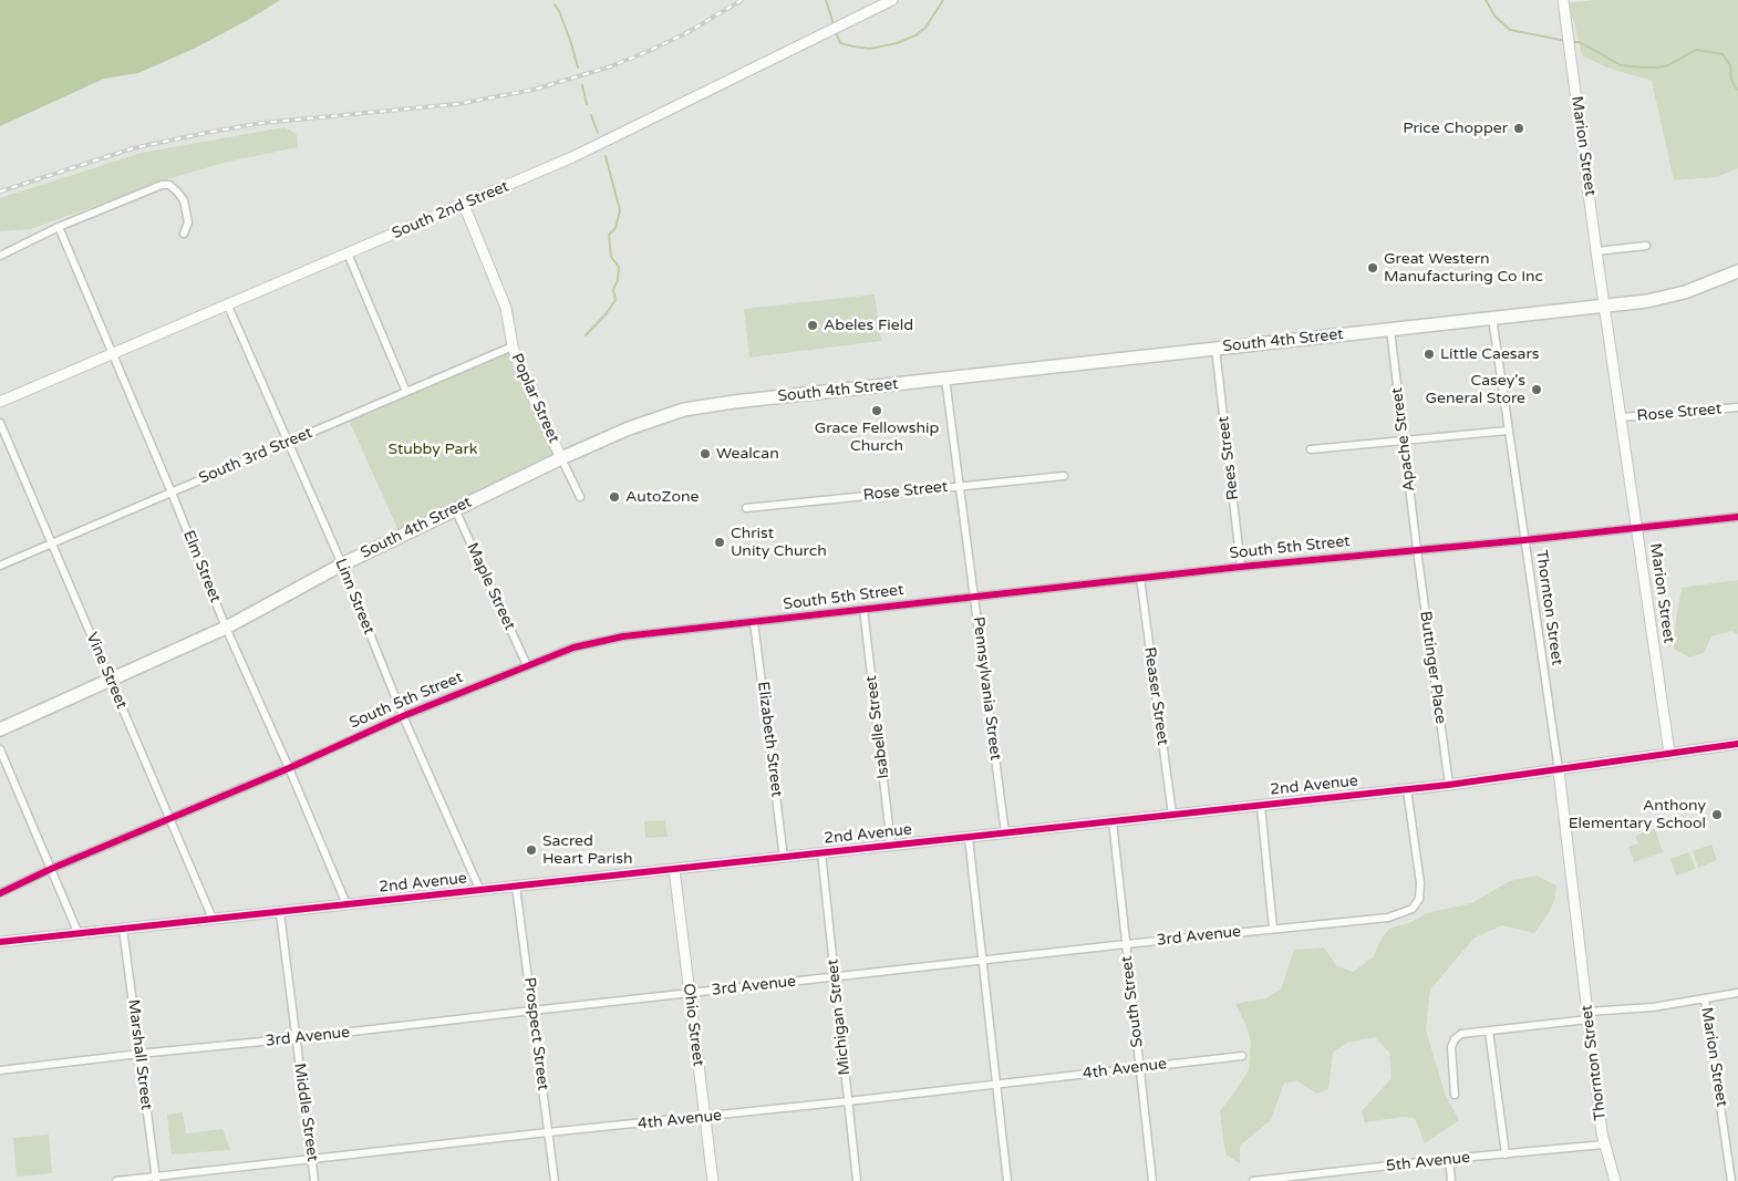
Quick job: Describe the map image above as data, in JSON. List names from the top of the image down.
{
  "streets": {
    "highway": ["South 4th Street"],
    "street": [
      "Marion Street",
      "South 2nd Street",
      "Poplar Street",
      "Rose Street",
      "Apache Street",
      "South 3rd Street",
      "Rees Street",
      "South 5th Street",
      "Elm Street",
      "Maple Street",
      "Linn Street",
      "Thornton Street",
      "Buttinger Place",
      "Vine Street",
      "Pennsylvania Street",
      "Reaser Street",
      "Isabelle Street",
      "Elizabeth Street",
      "2nd Avenue",
      "3rd Avenue",
      "South Street",
      "Michigan Street",
      "Ohio Street",
      "Prospect Street",
      "Marshall Street",
      "4th Avenue",
      "Middle Street",
      "5th Avenue"
    ]
  },
  "crossings": [
    ["Marion Street", "South 4th Street"],
    ["Marion Street", "Rose Street"],
    ["Marion Street", "South 5th Street"],
    ["Marion Street", "2nd Avenue"],
    ["South 2nd Street", "Poplar Street"],
    ["South 2nd Street", "Elm Street"],
    ["South 2nd Street", "Linn Street"],
    ["South 4th Street", "Poplar Street"],
    ["South 4th Street", "Apache Street"],
    ["South 4th Street", "Rees Street"],
    ["South 4th Street", "Elm Street"],
    ["South 4th Street", "Maple Street"],
    ["South 4th Street", "Linn Street"],
    ["South 4th Street", "Thornton Street"],
    ["South 4th Street", "Vine Street"],
    ["South 4th Street", "Pennsylvania Street"],
    ["Poplar Street", "South 3rd Street"],
    ["Rose Street", "Pennsylvania Street"],
    ["Apache Street", "South 5th Street"],
    ["Apache Street", "Buttinger Place"],
    ["South 3rd Street", "Elm Street"],
    ["South 3rd Street", "Linn Street"],
    ["South 3rd Street", "Vine Street"],
    ["Rees Street", "South 5th Street"],
    ["South 5th Street", "Elm Street"],
    ["South 5th Street", "Maple Street"],
    ["South 5th Street", "Linn Street"],
    ["South 5th Street", "Thornton Street"],
    ["South 5th Street", "Buttinger Place"],
    ["South 5th Street", "Vine Street"],
    ["South 5th Street", "Pennsylvania Street"],
    ["South 5th Street", "Reaser Street"],
    ["South 5th Street", "Isabelle Street"],
    ["South 5th Street", "Elizabeth Street"],
    ["Elm Street", "2nd Avenue"],
    ["Linn Street", "2nd Avenue"],
    ["Thornton Street", "2nd Avenue"],
    ["Thornton Street", "5th Avenue"],
    ["Buttinger Place", "2nd Avenue"],
    ["Vine Street", "2nd Avenue"],
    ["Pennsylvania Street", "2nd Avenue"],
    ["Reaser Street", "2nd Avenue"],
    ["Isabelle Street", "2nd Avenue"],
    ["Elizabeth Street", "2nd Avenue"],
    ["2nd Avenue", "3rd Avenue"],
    ["2nd Avenue", "South Street"],
    ["2nd Avenue", "Michigan Street"],
    ["2nd Avenue", "Ohio Street"],
    ["2nd Avenue", "Prospect Street"],
    ["2nd Avenue", "Marshall Street"],
    ["2nd Avenue", "Middle Street"],
    ["3rd Avenue", "South Street"],
    ["3rd Avenue", "Michigan Street"],
    ["3rd Avenue", "Ohio Street"],
    ["3rd Avenue", "Prospect Street"],
    ["3rd Avenue", "Marshall Street"],
    ["3rd Avenue", "Middle Street"],
    ["South Street", "4th Avenue"],
    ["Michigan Street", "4th Avenue"],
    ["Ohio Street", "4th Avenue"],
    ["Prospect Street", "4th Avenue"],
    ["Marshall Street", "4th Avenue"],
    ["4th Avenue", "Middle Street"]
  ],
  "parks": ["Stubby Park"],
  "places": [
    "Price Chopper",
    "Great Western Manufacturing Co Inc",
    "Abeles Field",
    "Little Caesars",
    "Casey's General Store",
    "Grace Fellowship Church",
    "Wealcan",
    "AutoZone",
    "Christ Unity Church",
    "Anthony Elementary School",
    "Sacred Heart Parish"
  ]
}
